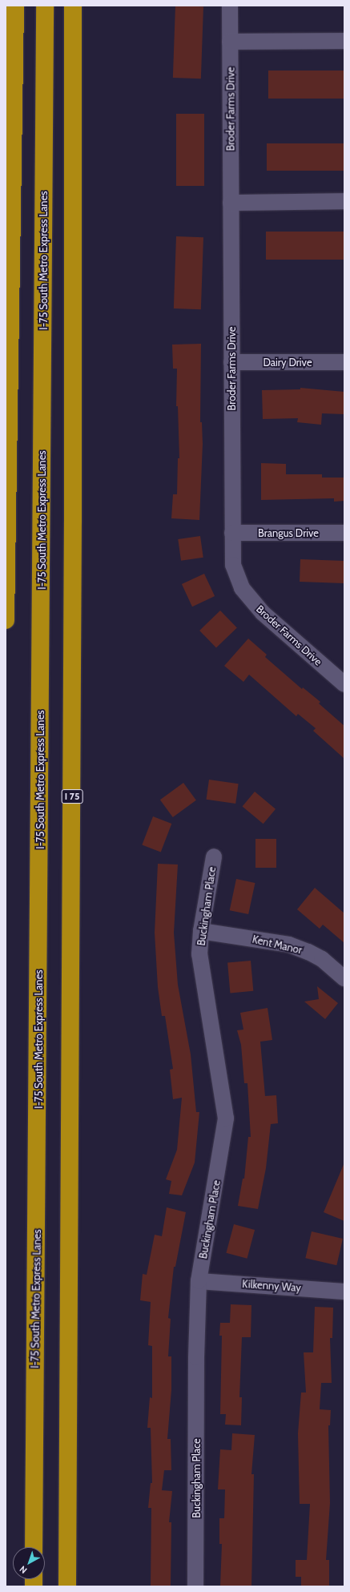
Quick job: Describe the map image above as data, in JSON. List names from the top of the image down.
{
  "streets": {
    "highway": ["I-75 South Metro Express Lanes", "I 75"],
    "street": [
      "Broder Farms Drive",
      "Dairy Drive",
      "Brangus Drive",
      "Buckingham Place",
      "Kent Manor",
      "Kilkenny Way"
    ]
  },
  "crossings": [
    ["Broder Farms Drive", "Dairy Drive"],
    ["Broder Farms Drive", "Brangus Drive"],
    ["Buckingham Place", "Kent Manor"],
    ["Buckingham Place", "Kilkenny Way"]
  ],
  "north": "bottom left"
}
